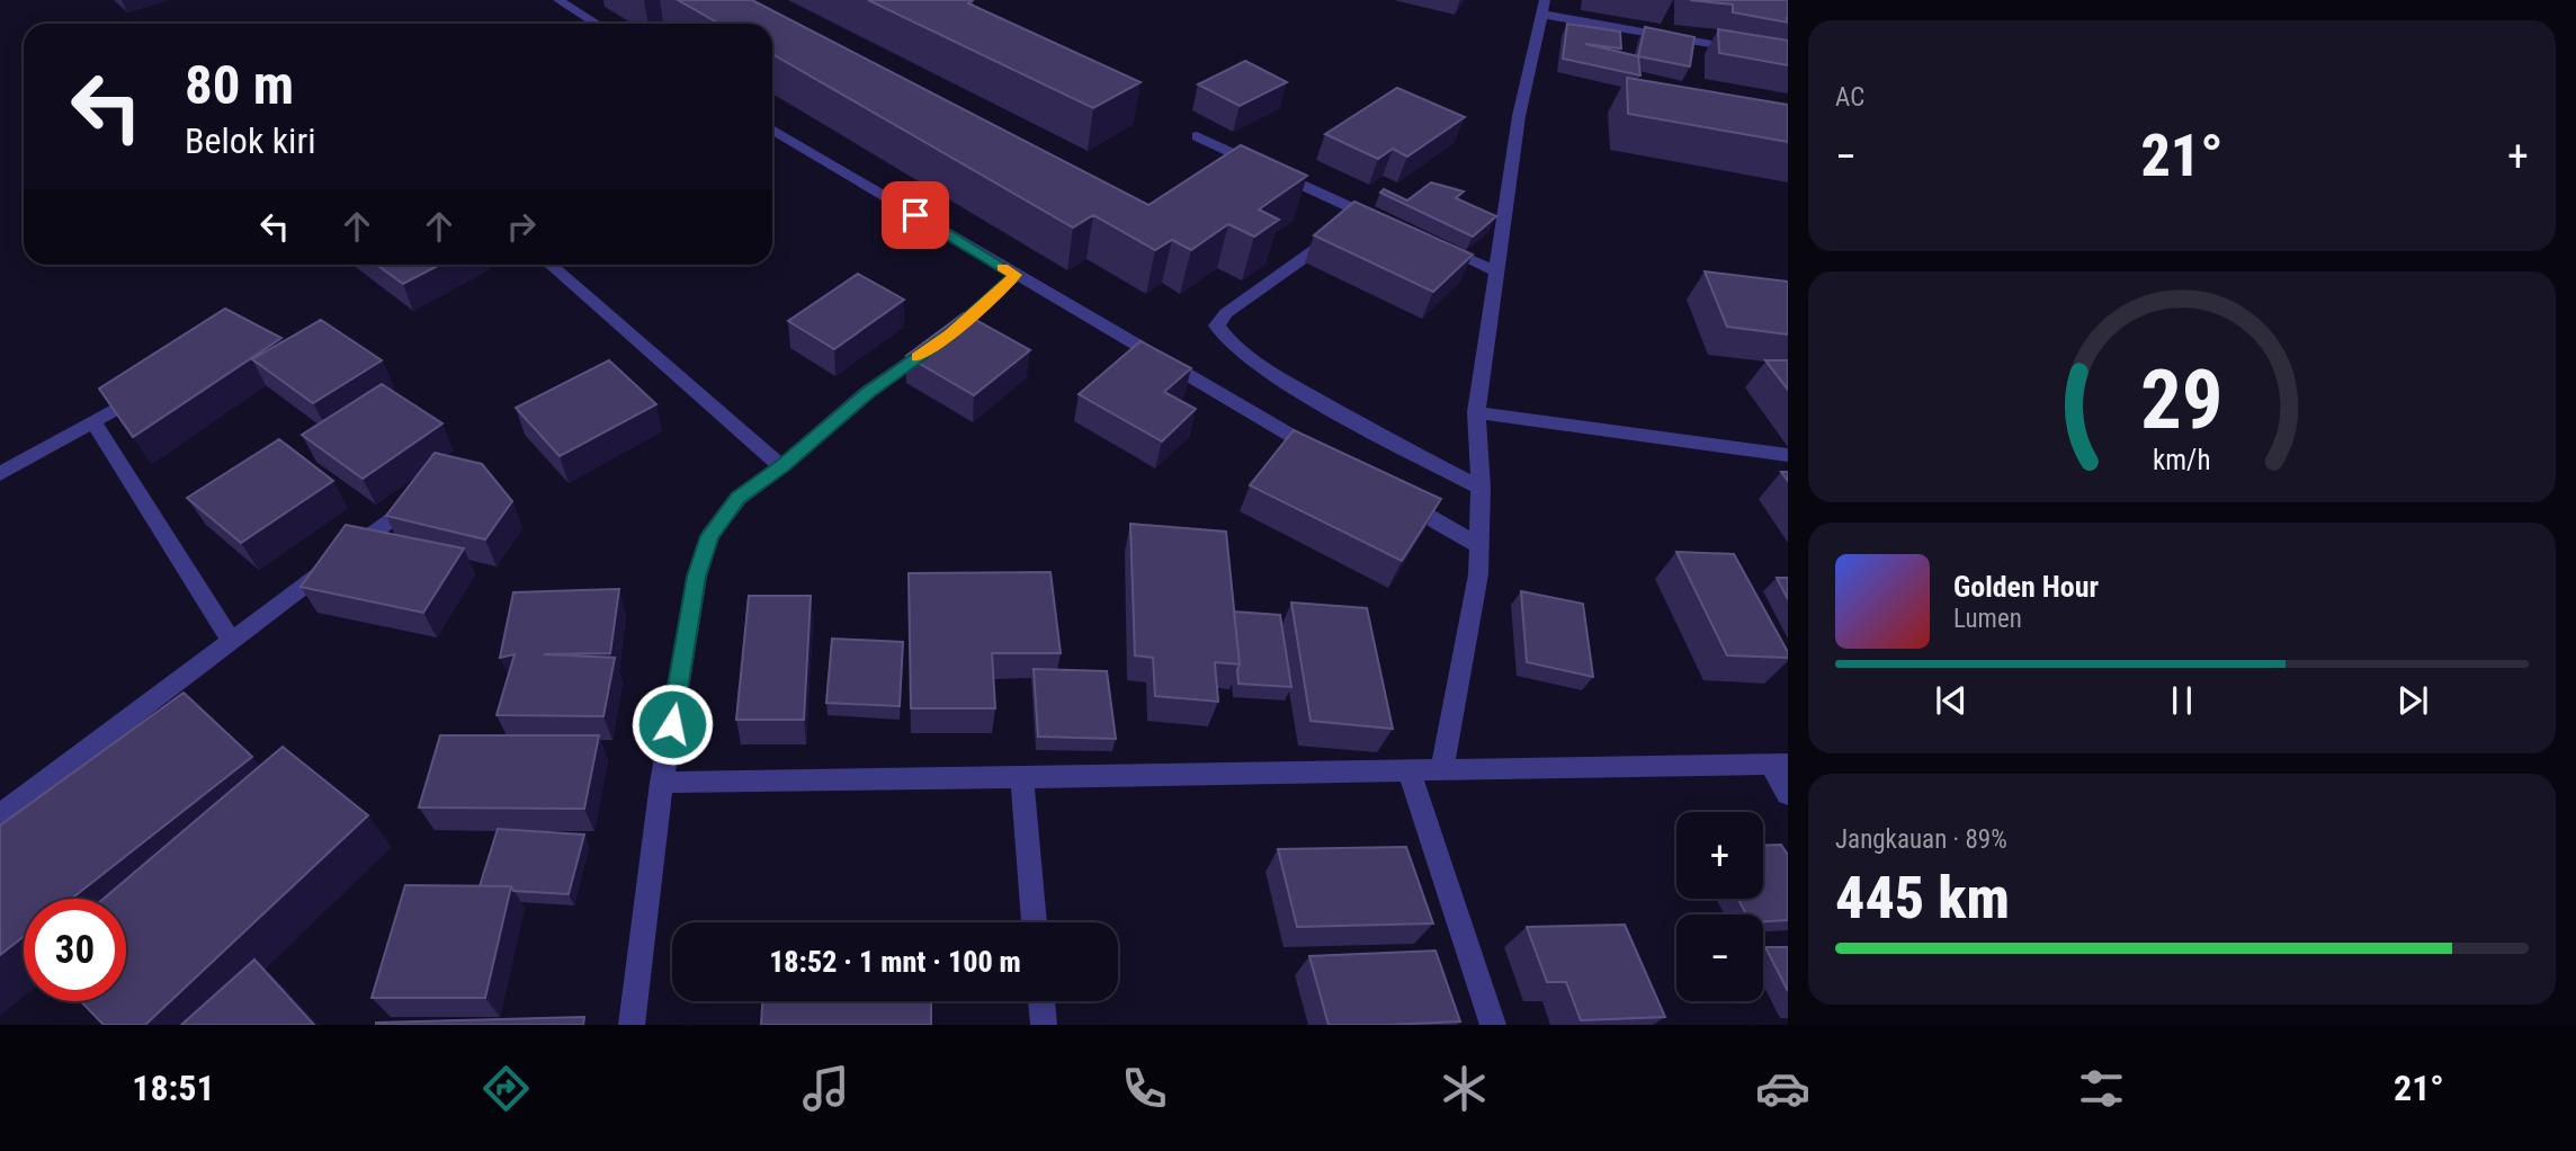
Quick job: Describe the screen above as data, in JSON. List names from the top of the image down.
{
  "page": {
    "tile": [
      "AC",
      ["Jangkauan · 89%", "445 km"]
    ],
    "turn": ["80 m", "Belok kiri"],
    "heat": ["−", "21°", "+"],
    "song": ["Golden Hour", "Lumen"],
    "map_buttons": ["+", "−"],
    "limit": "30",
    "trip": "18:52 · 1 mnt · 100 m",
    "tabs": ["18:51", "21°"],
    "gauge": ["29", "km/h"]
  }
}
